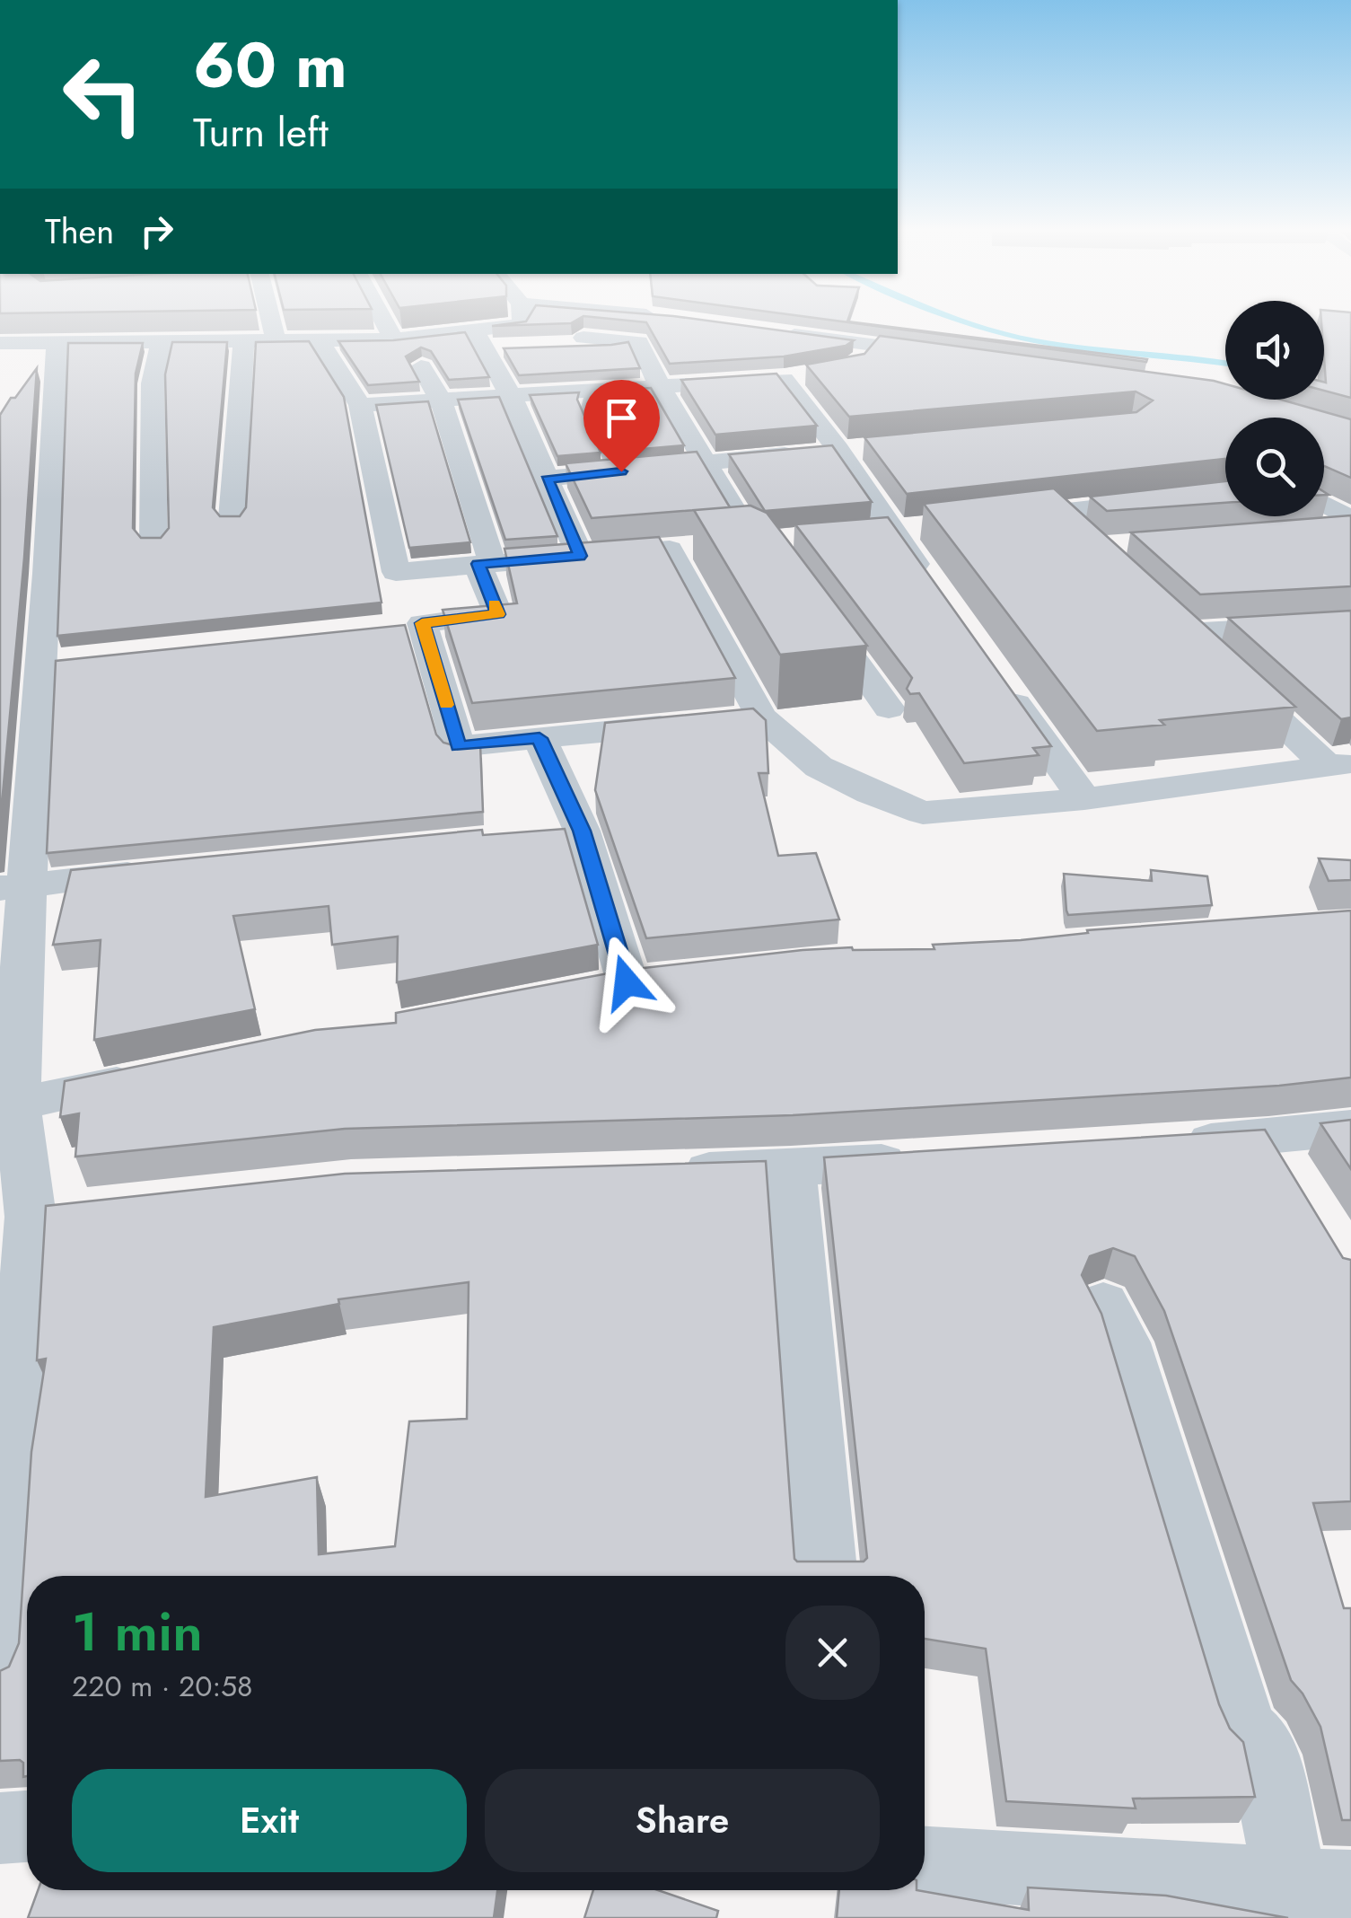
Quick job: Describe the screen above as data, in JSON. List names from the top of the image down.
{
  "page": {
    "turn": ["60 m", "Turn left"],
    "then": "Then",
    "heading": ["1 min", "220 m · 20:58"],
    "buttons": ["Exit", "Share"]
  }
}
